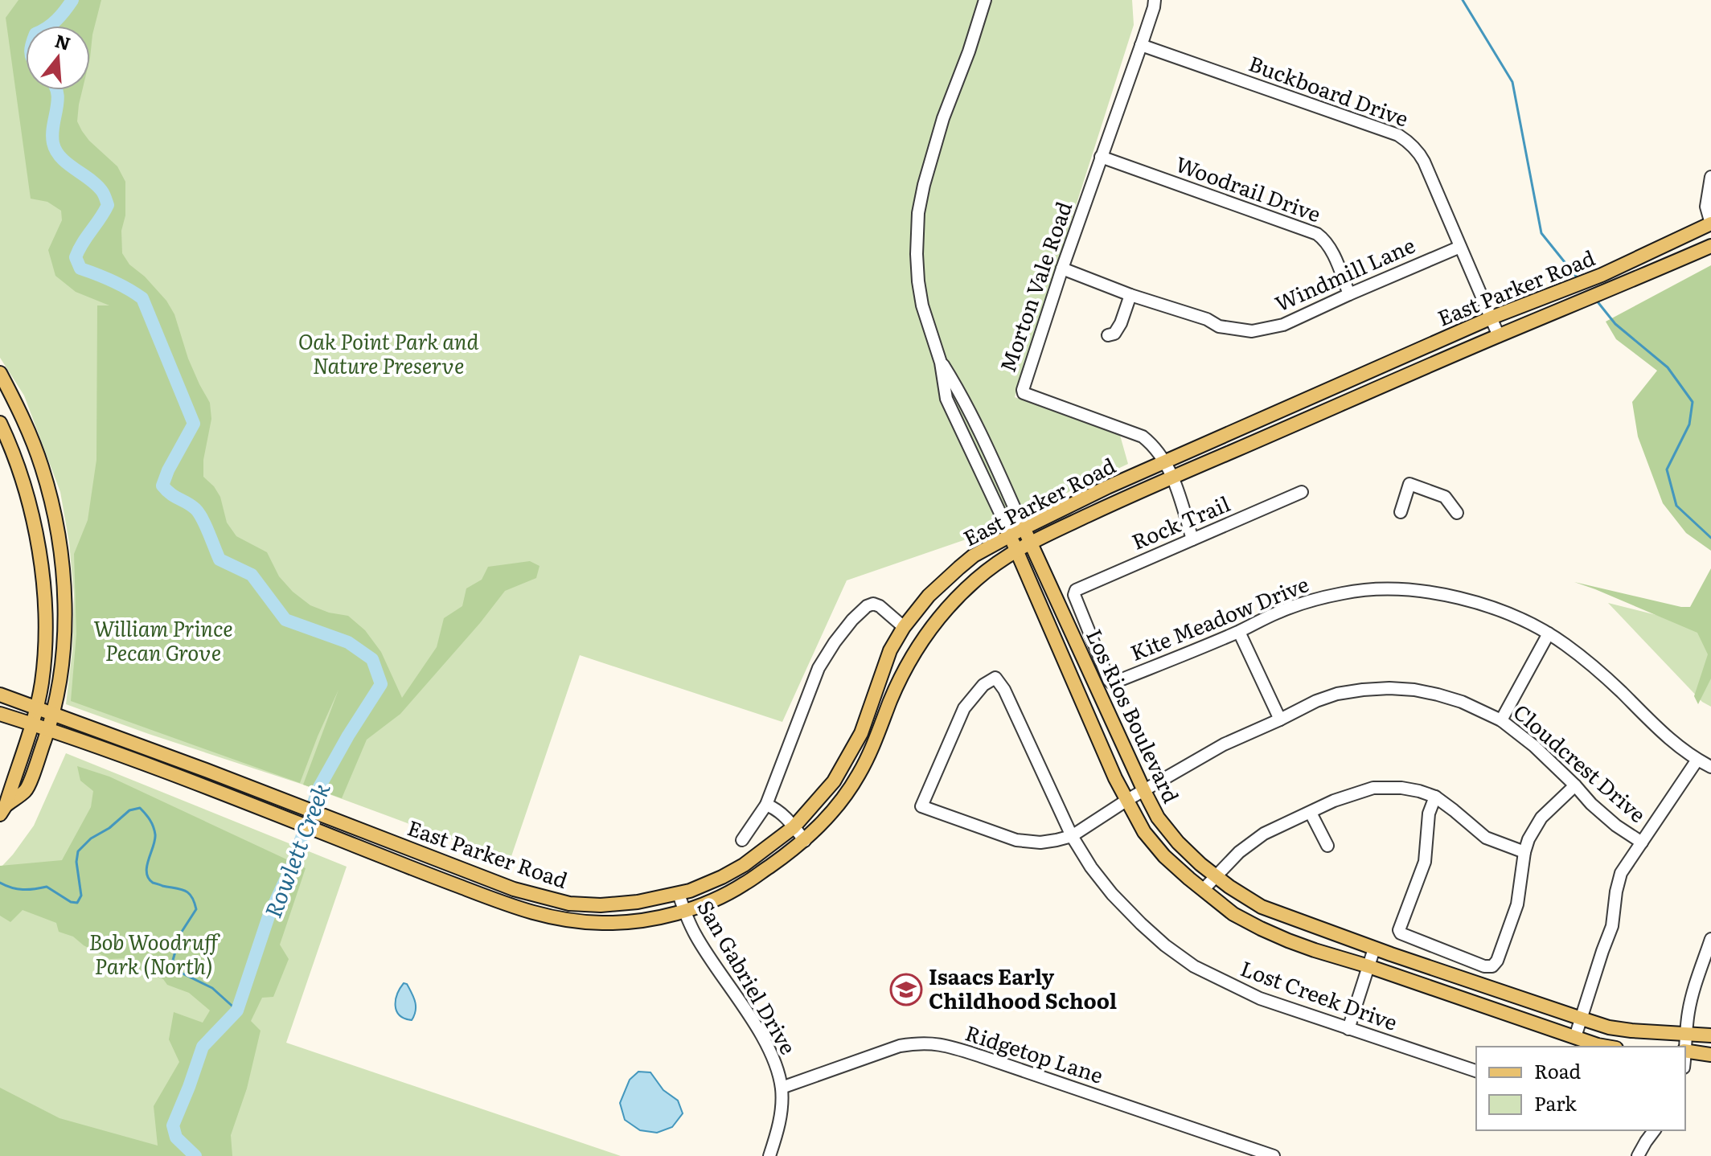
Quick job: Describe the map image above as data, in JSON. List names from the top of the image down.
{
  "streets": {
    "main road": ["East Parker Road", "Los Rios Boulevard"],
    "street": [
      "Buckboard Drive",
      "Woodrail Drive",
      "Windmill Lane",
      "Morton Vale Road",
      "Rock Trail",
      "Kite Meadow Drive",
      "Cloudcrest Drive",
      "San Gabriel Drive",
      "Lost Creek Drive",
      "Ridgetop Lane"
    ]
  },
  "crossings": [
    ["Buckboard Drive", "Windmill Lane"],
    ["Buckboard Drive", "Morton Vale Road"],
    ["Buckboard Drive", "East Parker Road"],
    ["Woodrail Drive", "Windmill Lane"],
    ["Woodrail Drive", "Morton Vale Road"],
    ["Windmill Lane", "Morton Vale Road"],
    ["Morton Vale Road", "East Parker Road"],
    ["Morton Vale Road", "Rock Trail"],
    ["East Parker Road", "Los Rios Boulevard"],
    ["East Parker Road", "San Gabriel Drive"],
    ["Rock Trail", "Kite Meadow Drive"],
    ["Los Rios Boulevard", "Cloudcrest Drive"],
    ["Cloudcrest Drive", "Lost Creek Drive"],
    ["San Gabriel Drive", "Ridgetop Lane"]
  ],
  "water": ["Rowlett Creek"],
  "parks": ["Oak Point Park and Nature Preserve", "William Prince Pecan Grove", "Bob Woodruff Park (North)"],
  "places": {
    "school or university": ["Isaacs Early Childhood School"]
  },
  "legend": ["Road", "Park"],
  "north": "top"
}
